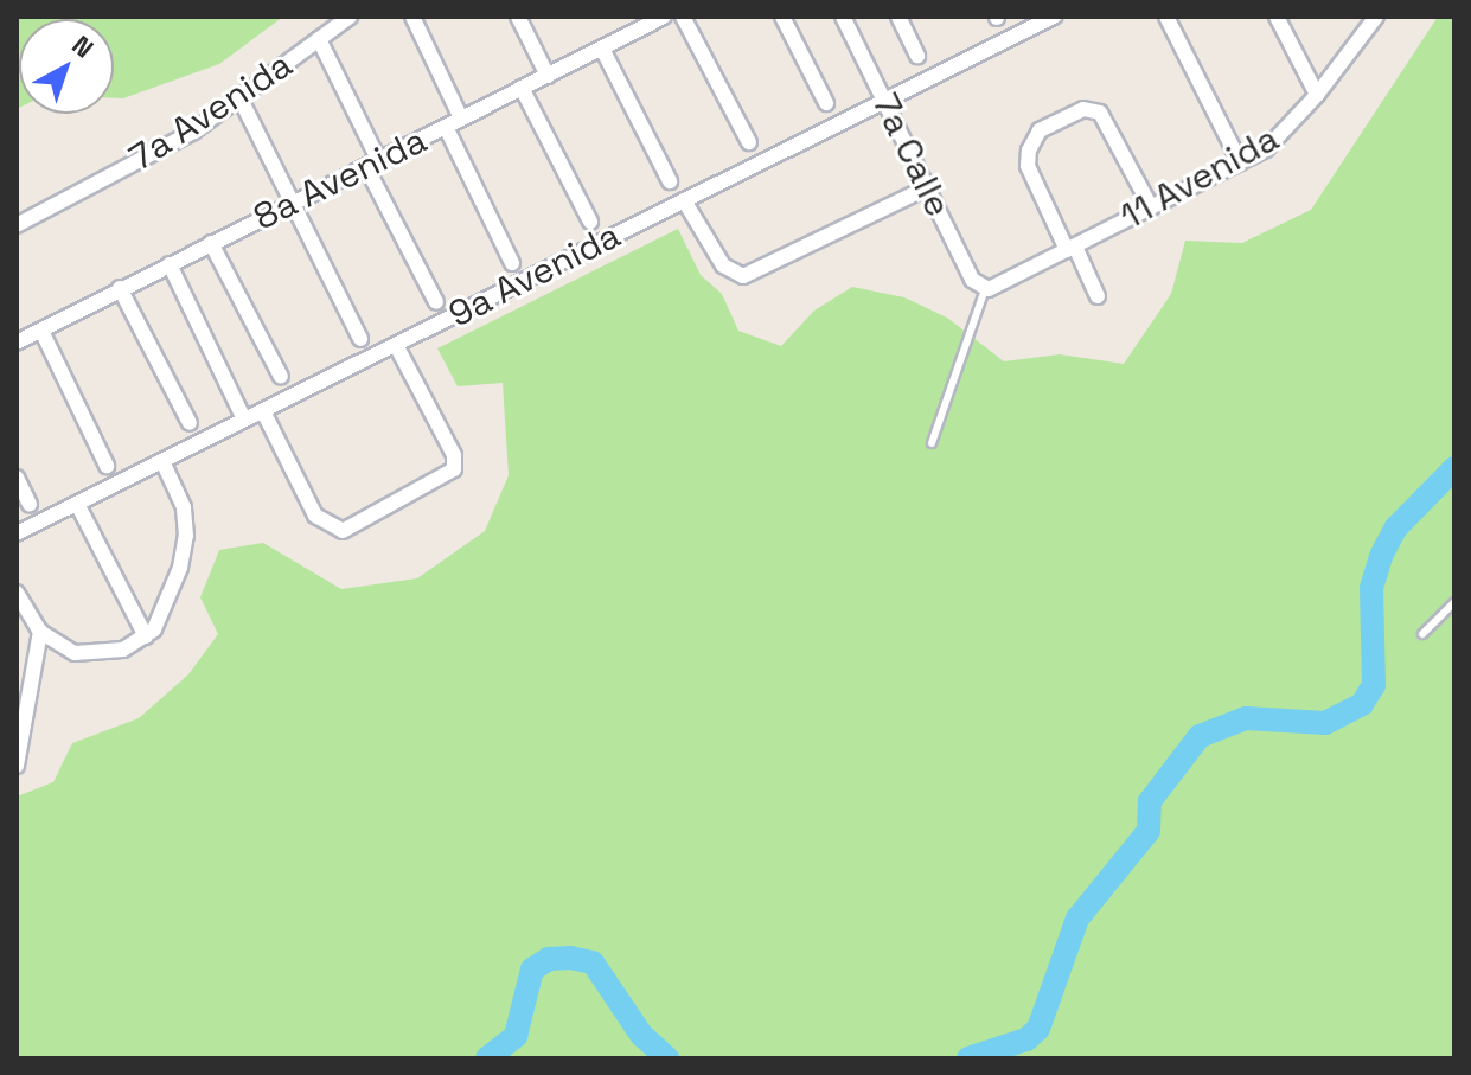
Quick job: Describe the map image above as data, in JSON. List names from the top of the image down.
{
  "streets": {
    "street": [
      "7a Avenida",
      "7a Calle",
      "11 Avenida",
      "8a Avenida",
      "9a Avenida"
    ]
  },
  "crossings": [
    ["7a Calle", "11 Avenida"],
    ["7a Calle", "9a Avenida"]
  ],
  "north": "top right"
}
